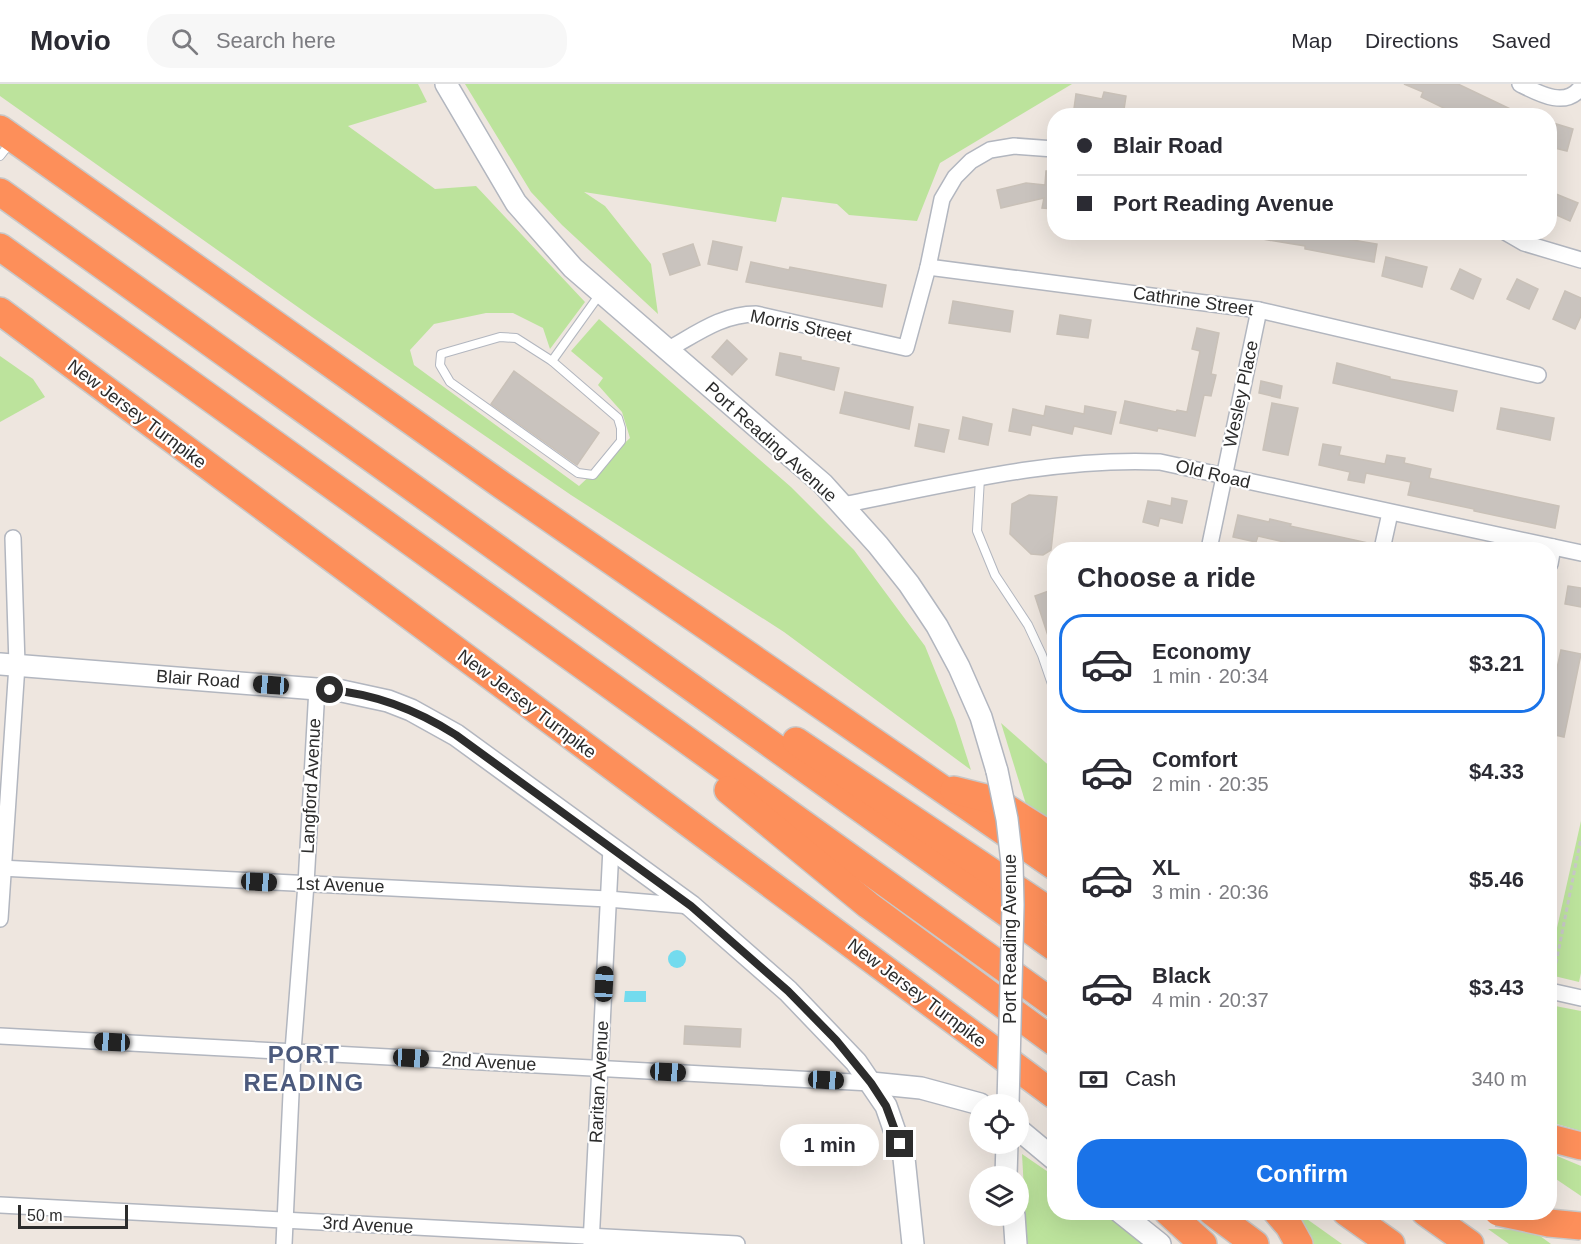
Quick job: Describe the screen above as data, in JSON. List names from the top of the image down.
{
  "streets": {
    "highway": ["New Jersey Turnpike"],
    "main road": ["Port Reading Avenue", "Blair Road"],
    "street": [
      "Cathrine Street",
      "Morris Street",
      "Wesley Place",
      "Old Road",
      "Langford Avenue",
      "1st Avenue",
      "2nd Avenue",
      "Raritan Avenue",
      "3rd Avenue"
    ]
  },
  "crossings": [
    ["Cathrine Street", "Morris Street"],
    ["Cathrine Street", "Wesley Place"],
    ["Morris Street", "Port Reading Avenue"],
    ["Wesley Place", "Old Road"],
    ["Port Reading Avenue", "Old Road"],
    ["Blair Road", "Langford Avenue"],
    ["Blair Road", "1st Avenue"],
    ["Blair Road", "2nd Avenue"],
    ["Blair Road", "Raritan Avenue"],
    ["Langford Avenue", "1st Avenue"],
    ["Langford Avenue", "2nd Avenue"],
    ["Langford Avenue", "3rd Avenue"],
    ["1st Avenue", "Raritan Avenue"],
    ["2nd Avenue", "Raritan Avenue"],
    ["Raritan Avenue", "3rd Avenue"]
  ],
  "districts": ["PORT READING"],
  "scale_bar": "50 m",
  "page": {
    "header": "Movio",
    "search": "Search here",
    "nav": ["Map", "Directions", "Saved"],
    "banner": ["Blair Road", "Port Reading Avenue"],
    "heading": "Choose a ride",
    "list": [
      {
        "name": "Economy",
        "note": "1 min · 20:34",
        "value": "$3.21"
      },
      {
        "name": "Comfort",
        "note": "2 min · 20:35",
        "value": "$4.33"
      },
      {
        "name": "XL",
        "note": "3 min · 20:36",
        "value": "$5.46"
      },
      {
        "name": "Black",
        "note": "4 min · 20:37",
        "value": "$3.43"
      }
    ],
    "pay": ["Cash", "340 m"],
    "bubble": "1 min",
    "buttons": "Confirm",
    "scale": "50 m"
  }
}
